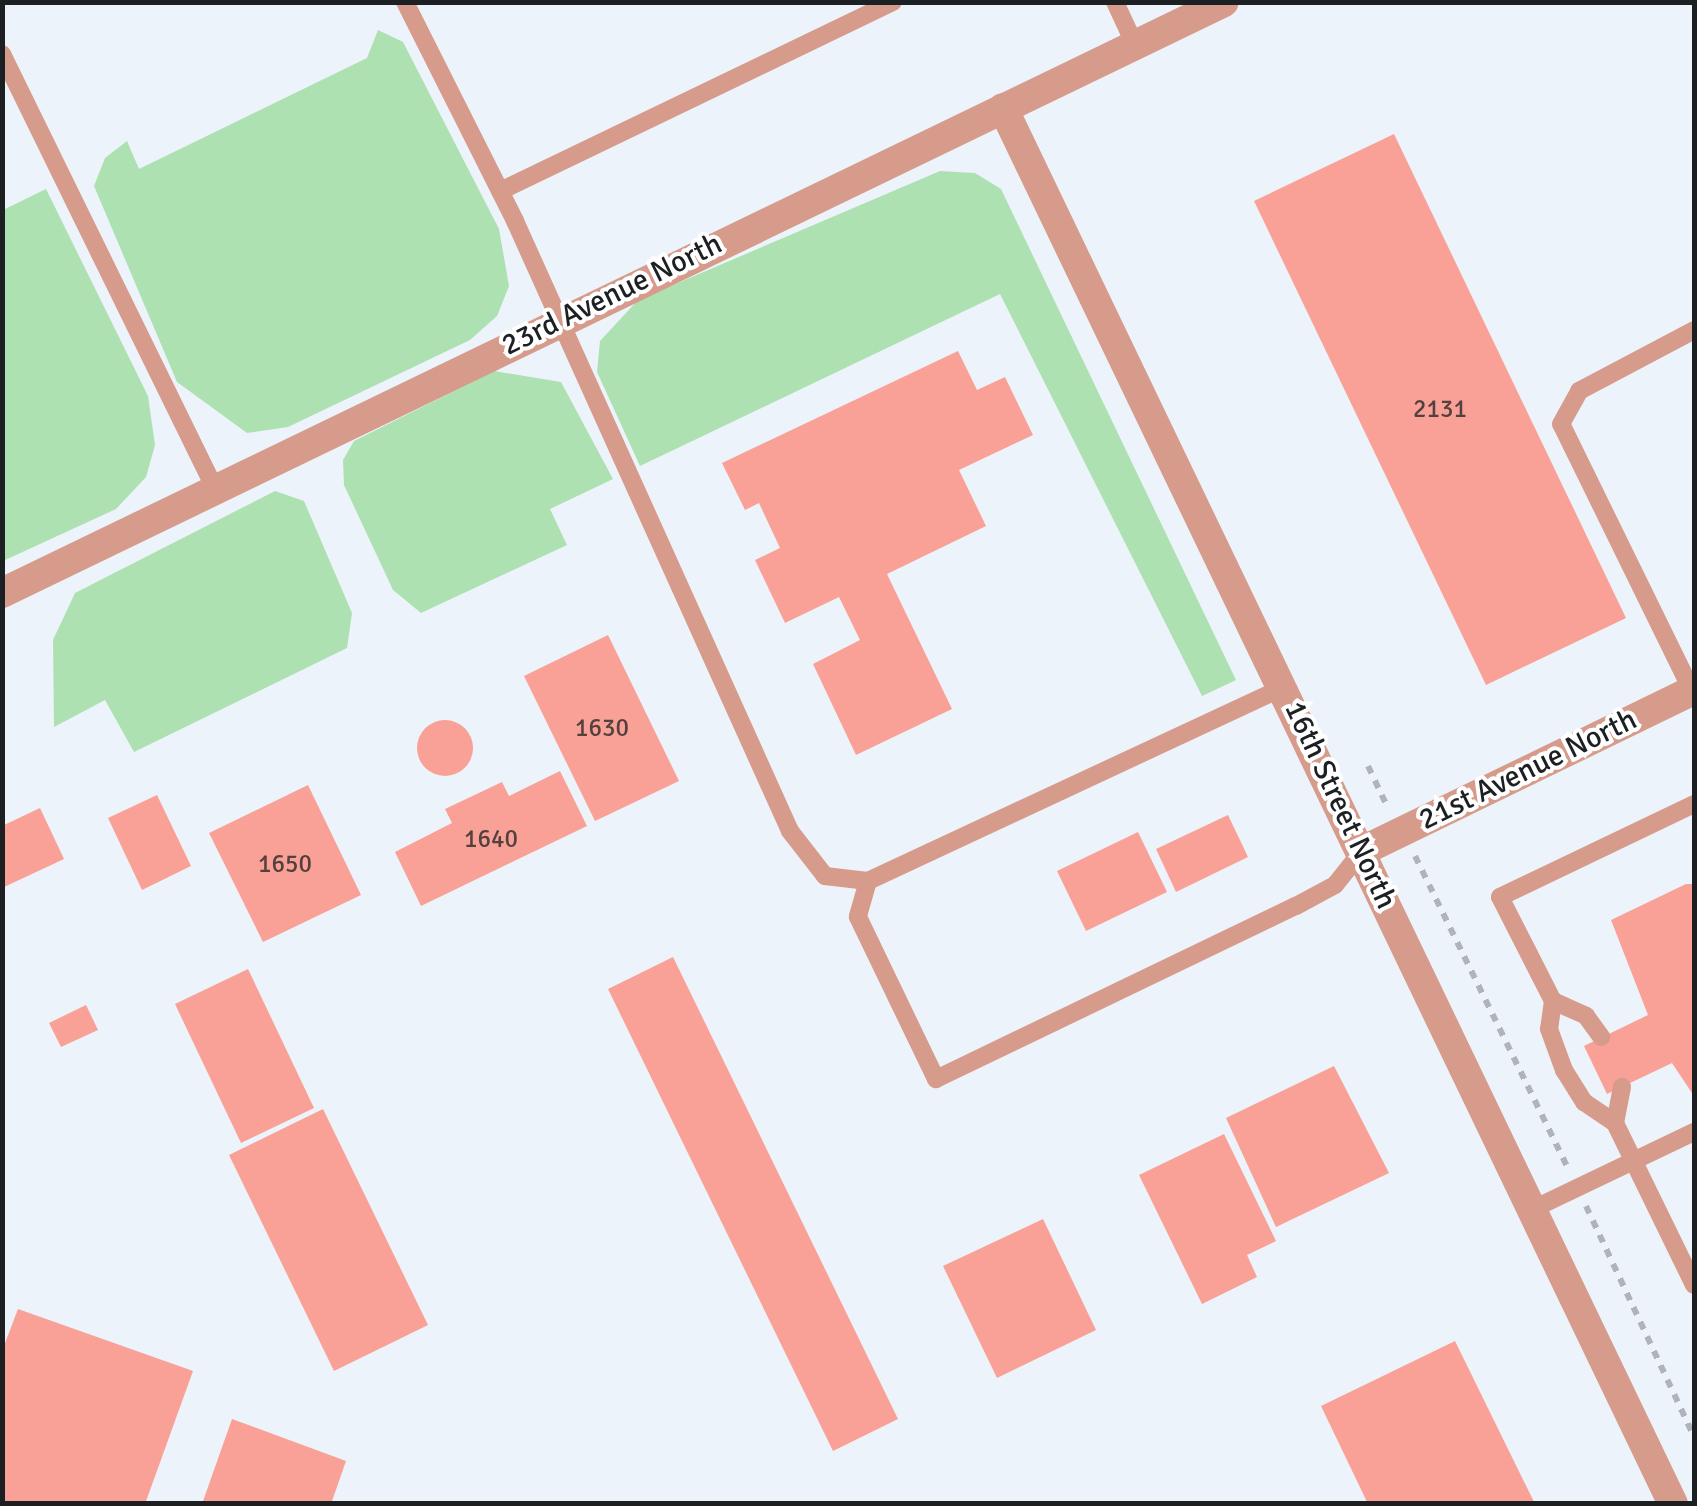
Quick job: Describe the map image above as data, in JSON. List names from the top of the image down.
{
  "streets": {
    "street": ["23rd Avenue North", "21st Avenue North", "16th Street North"]
  },
  "crossings": [
    ["23rd Avenue North", "16th Street North"],
    ["21st Avenue North", "16th Street North"]
  ],
  "house_numbers": [
    "2131",
    "1630",
    "1640",
    "1650"
  ]
}
